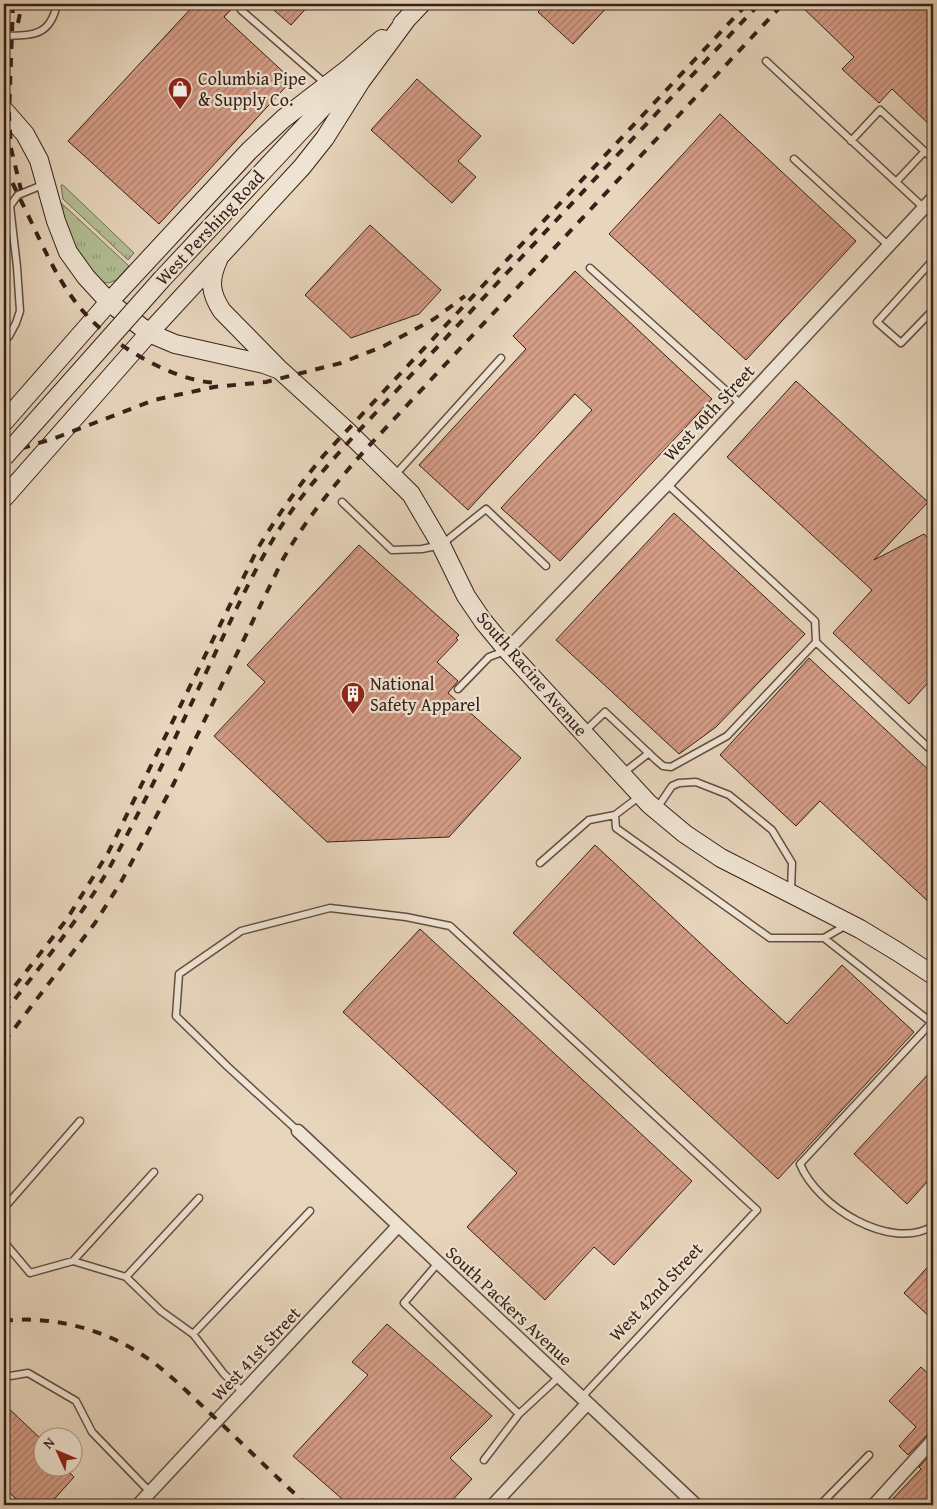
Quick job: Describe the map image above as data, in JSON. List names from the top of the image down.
{
  "streets": {
    "main road": ["West Pershing Road", "South Racine Avenue"],
    "street": [
      "West 40th Street",
      "West 42nd Street",
      "South Packers Avenue",
      "West 41st Street"
    ]
  },
  "crossings": [
    ["West 40th Street", "South Racine Avenue"],
    ["West 42nd Street", "South Packers Avenue"],
    ["South Packers Avenue", "West 41st Street"]
  ],
  "places": {
    "shop": ["Columbia Pipe & Supply Co."],
    "building": ["National Safety Apparel"]
  },
  "north": "top left"
}
